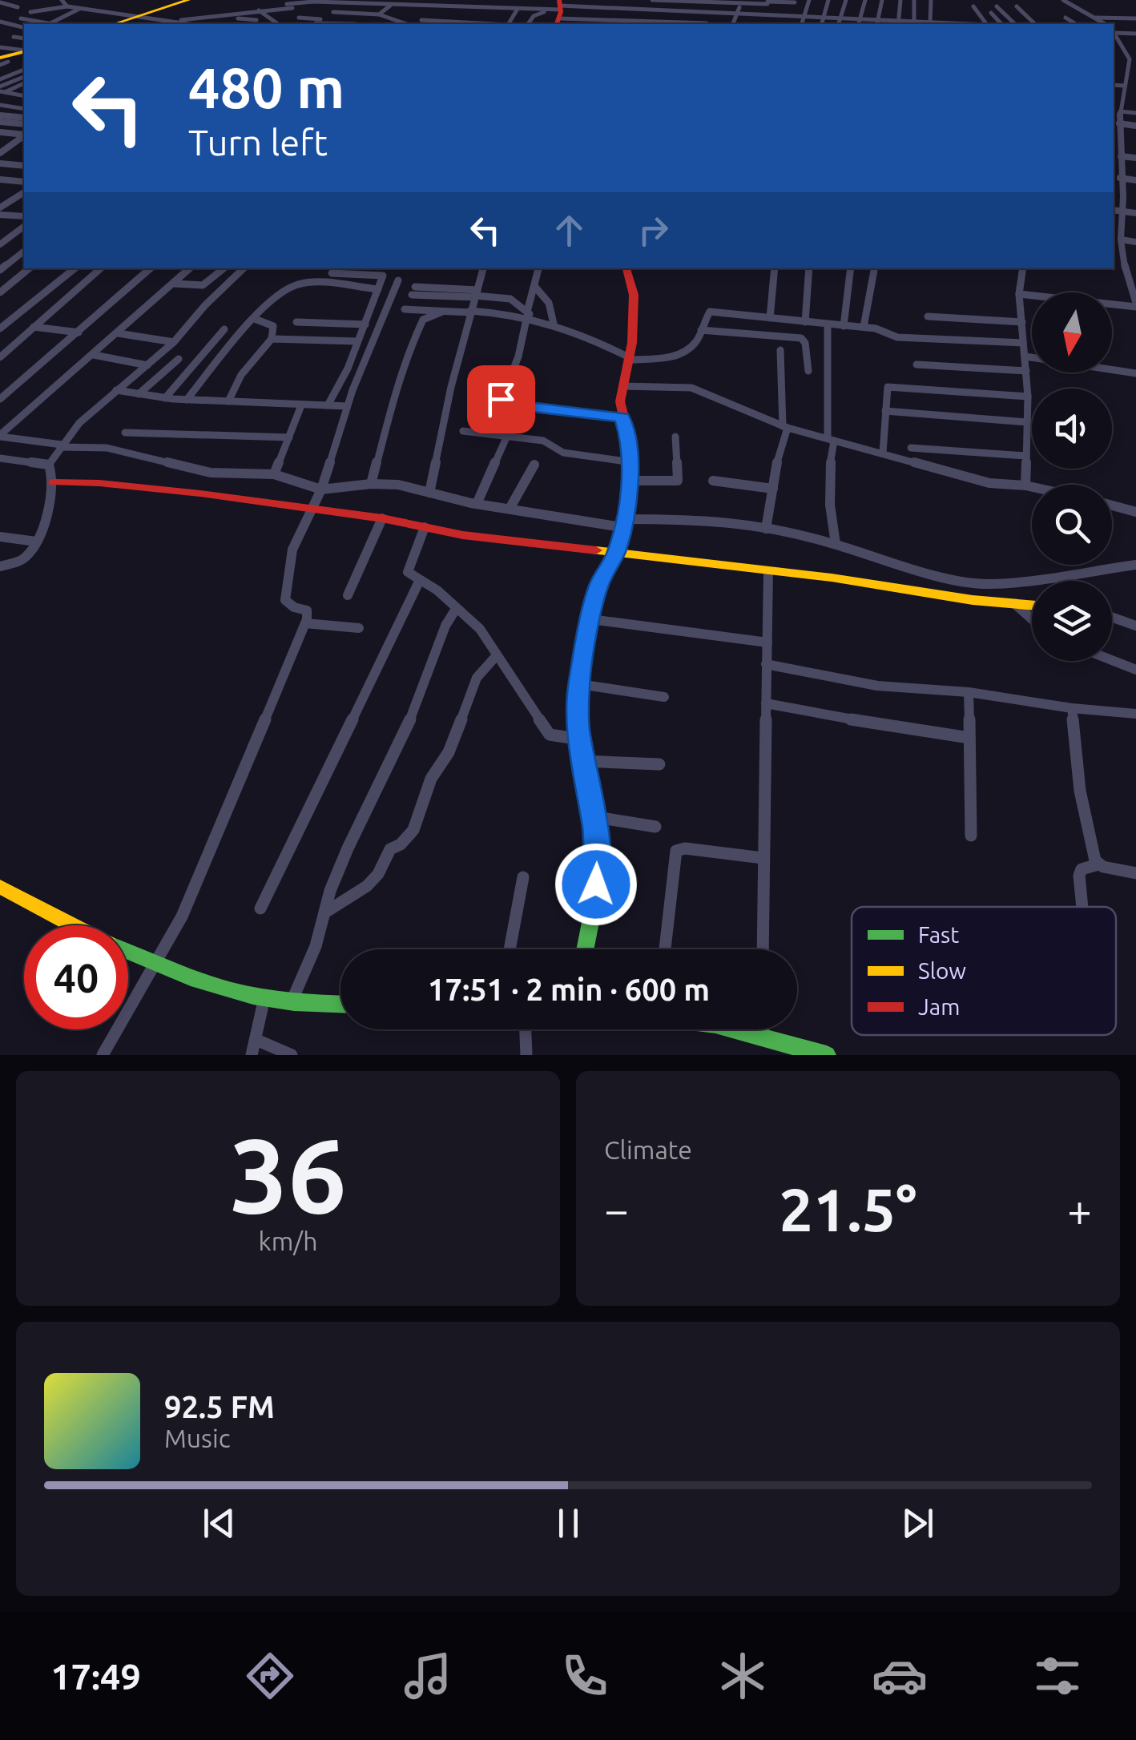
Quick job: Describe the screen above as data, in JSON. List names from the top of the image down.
{
  "legend": ["Fast", "Slow", "Jam"],
  "north": "bottom",
  "page": {
    "turn": ["480 m", "Turn left"],
    "limit": "40",
    "trip": "17:51 · 2 min · 600 m",
    "tile": [
      ["36", "km/h"],
      "Climate"
    ],
    "heat": ["−", "21.5°", "+"],
    "song": ["92.5 FM", "Music"],
    "tabs": "17:49"
  }
}
